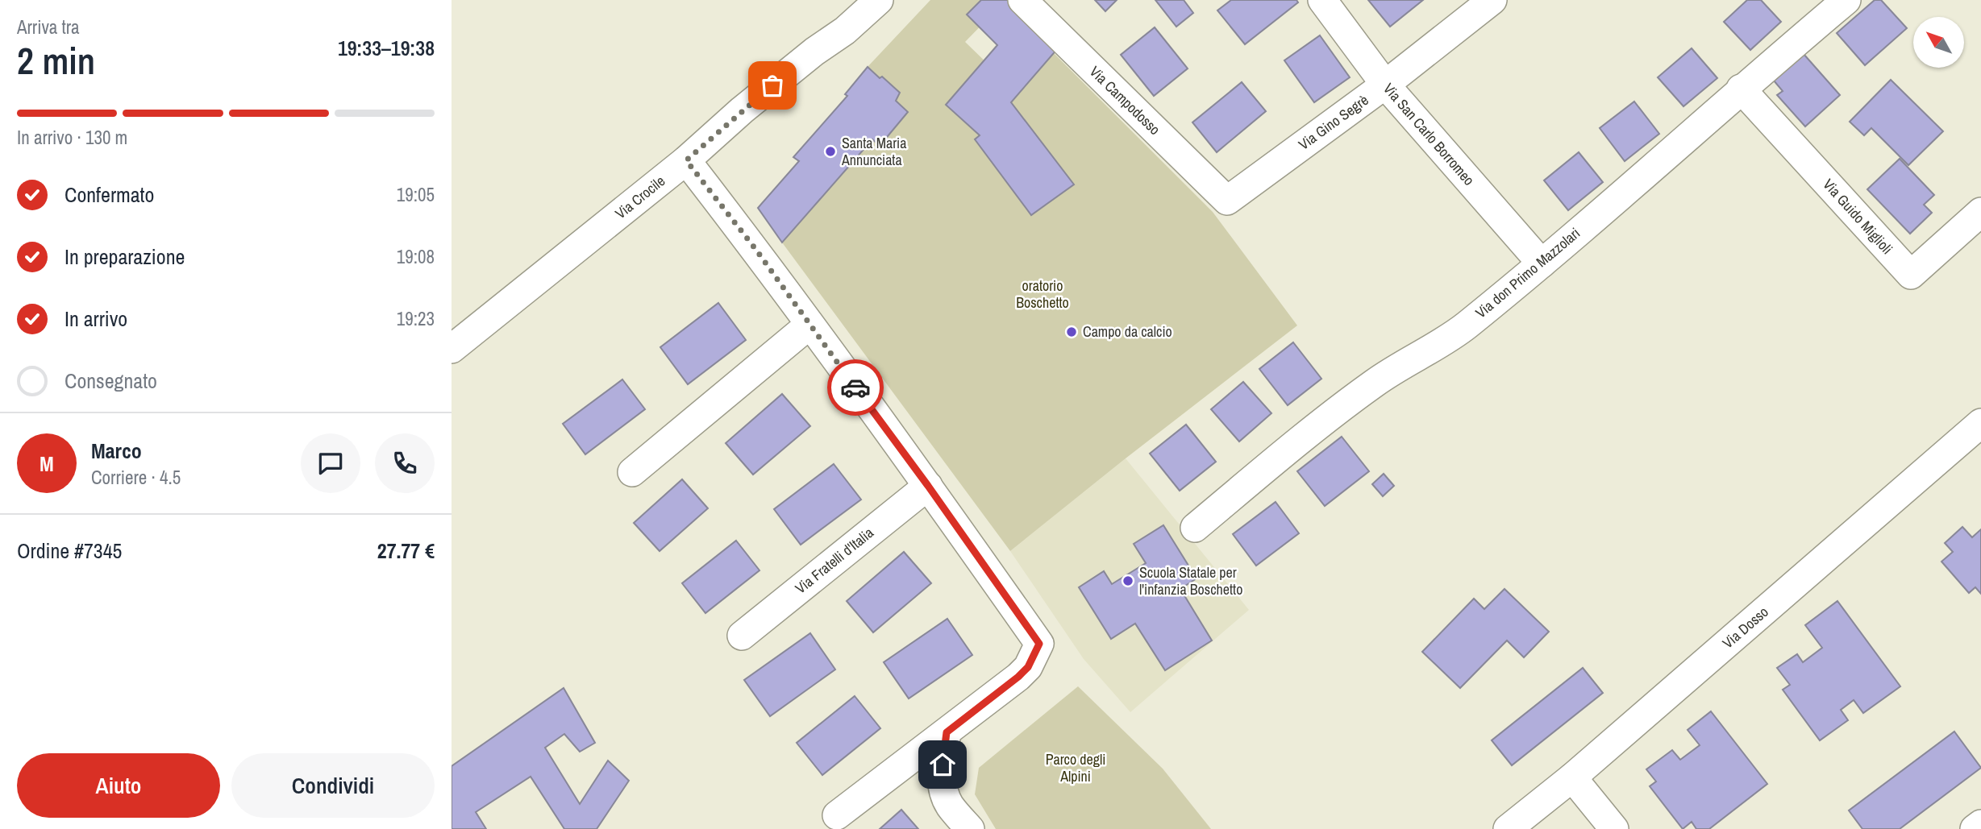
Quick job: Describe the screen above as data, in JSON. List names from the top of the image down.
{
  "streets": {
    "street": [
      "Via Campodosso",
      "Via Gino Segrè",
      "Via San Carlo Borromeo",
      "Via Crocile",
      "Via Guido Miglioli",
      "Via don Primo Mazzolari",
      "Via Fratelli d'Italia",
      "Via Dosso"
    ]
  },
  "crossings": [
    ["Via Campodosso", "Via Gino Segrè"],
    ["Via Gino Segrè", "Via San Carlo Borromeo"],
    ["Via San Carlo Borromeo", "Via don Primo Mazzolari"],
    ["Via Guido Miglioli", "Via don Primo Mazzolari"]
  ],
  "parks": ["oratorio Boschetto", "Parco degli Alpini"],
  "places": ["Santa Maria Annunciata", "Campo da calcio", "Scuola Statale per l'infanzia Boschetto"],
  "north": "top left",
  "page": {
    "heading": ["2 min", "Arriva tra", "19:33–19:38"],
    "panel": [
      "Marco",
      "Corriere · 4.5",
      "Ordine #7345",
      "27.77 €"
    ],
    "bar": "In arrivo · 130 m",
    "list": [
      ["Confermato", "19:05"],
      ["In preparazione", "19:08"],
      ["In arrivo", "19:23"],
      "Consegnato"
    ],
    "round": "M",
    "buttons": ["Aiuto", "Condividi"]
  }
}
